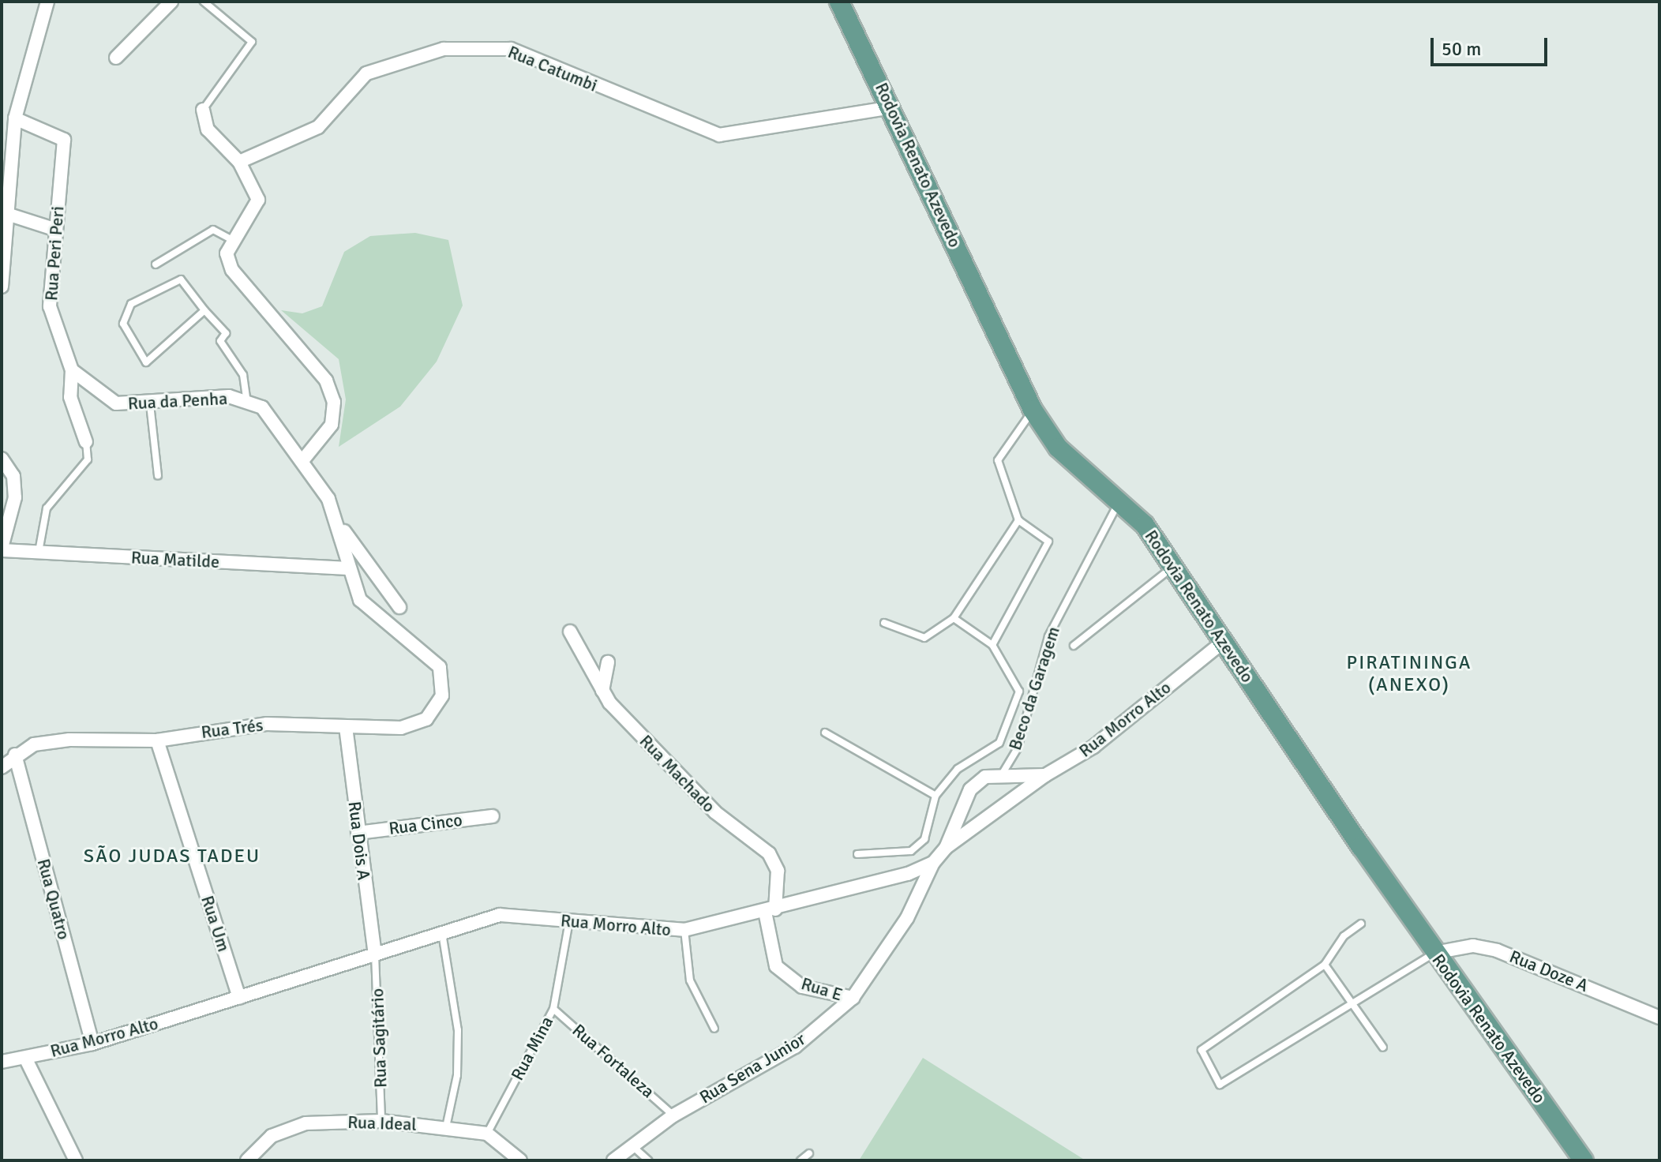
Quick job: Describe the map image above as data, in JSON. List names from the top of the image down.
{
  "streets": {
    "main road": ["Rodovia Renato Azevedo"],
    "street": [
      "Rua Catumbi",
      "Rua Peri Peri",
      "Rua da Penha",
      "Rua Matilde",
      "Rua Morro Alto",
      "Rua Trés",
      "Rua Machado",
      "Rua Cinco",
      "Rua Dois A",
      "Rua Quatro",
      "Rua Um",
      "Rua Doze A",
      "Rua E",
      "Rua Sena Junior",
      "Rua Ideal"
    ],
    "lane": [
      "Beco da Garagem",
      "Rua Sagitário",
      "Rua Mina",
      "Rua Fortaleza"
    ]
  },
  "crossings": [
    ["Rua Catumbi", "Rodovia Renato Azevedo"],
    ["Rodovia Renato Azevedo", "Beco da Garagem"],
    ["Rodovia Renato Azevedo", "Rua Morro Alto"],
    ["Rodovia Renato Azevedo", "Rua Doze A"],
    ["Rua Peri Peri", "Rua da Penha"],
    ["Rua Peri Peri", "Rua Matilde"],
    ["Rua da Penha", "Rua Matilde"],
    ["Rua da Penha", "Rua Trés"],
    ["Rua Morro Alto", "Rua Machado"],
    ["Rua Morro Alto", "Rua Dois A"],
    ["Rua Morro Alto", "Rua Quatro"],
    ["Rua Morro Alto", "Rua Um"],
    ["Rua Morro Alto", "Rua E"],
    ["Rua Morro Alto", "Rua Sagitário"],
    ["Rua Morro Alto", "Rua Mina"],
    ["Rua Morro Alto", "Rua Sena Junior"],
    ["Rua Trés", "Rua Dois A"],
    ["Rua Trés", "Rua Quatro"],
    ["Rua Trés", "Rua Um"],
    ["Rua Machado", "Rua E"],
    ["Rua Cinco", "Rua Dois A"],
    ["Rua Dois A", "Rua Sagitário"],
    ["Rua E", "Rua Sena Junior"],
    ["Rua Sagitário", "Rua Ideal"],
    ["Rua Mina", "Rua Fortaleza"],
    ["Rua Mina", "Rua Ideal"],
    ["Rua Fortaleza", "Rua Sena Junior"]
  ],
  "districts": ["PIRATININGA (ANEXO)", "SÃO JUDAS TADEU"],
  "scale_bar": "50 m"
}
